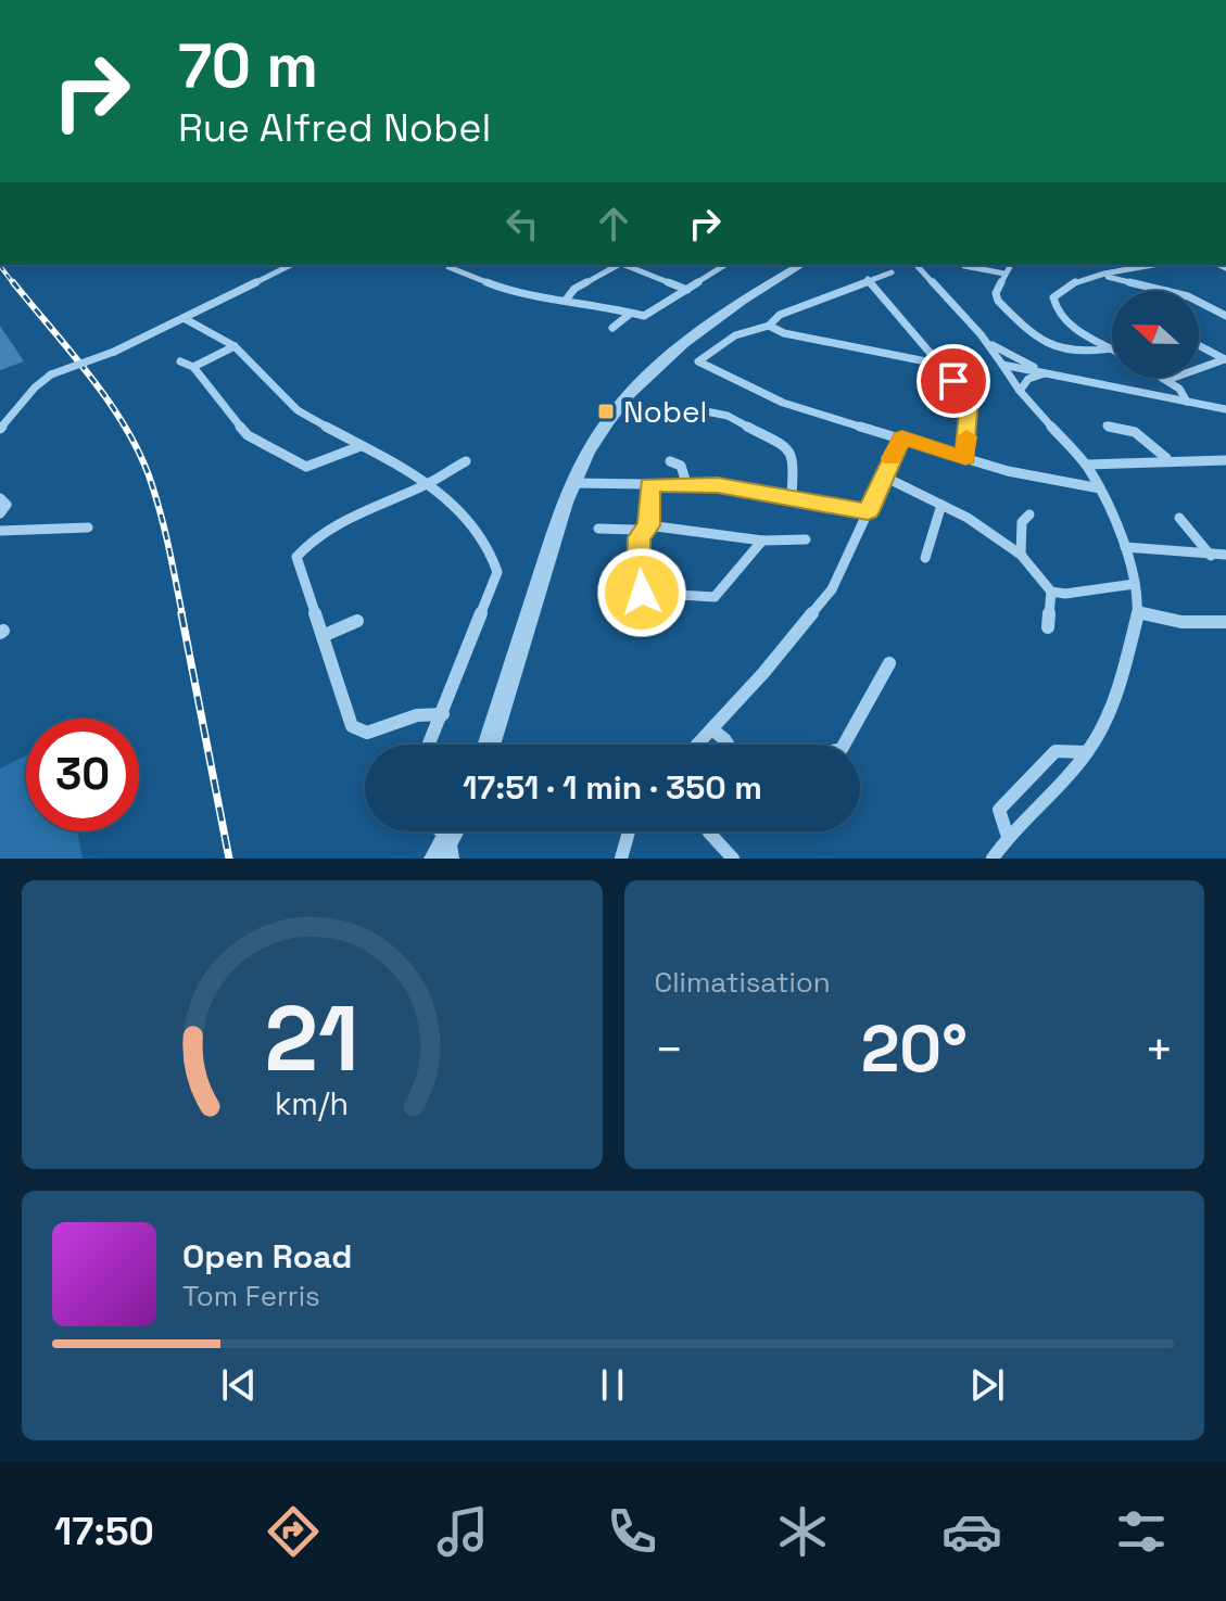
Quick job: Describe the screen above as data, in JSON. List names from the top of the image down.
{
  "places": {
    "transit": ["Nobel"]
  },
  "north": "left",
  "page": {
    "turn": ["70 m", "Rue Alfred Nobel"],
    "limit": "30",
    "trip": "17:51 · 1 min · 350 m",
    "tile": "Climatisation",
    "heat": ["−", "20°", "+"],
    "song": ["Open Road", "Tom Ferris"],
    "tabs": "17:50",
    "gauge": ["21", "km/h"]
  }
}
